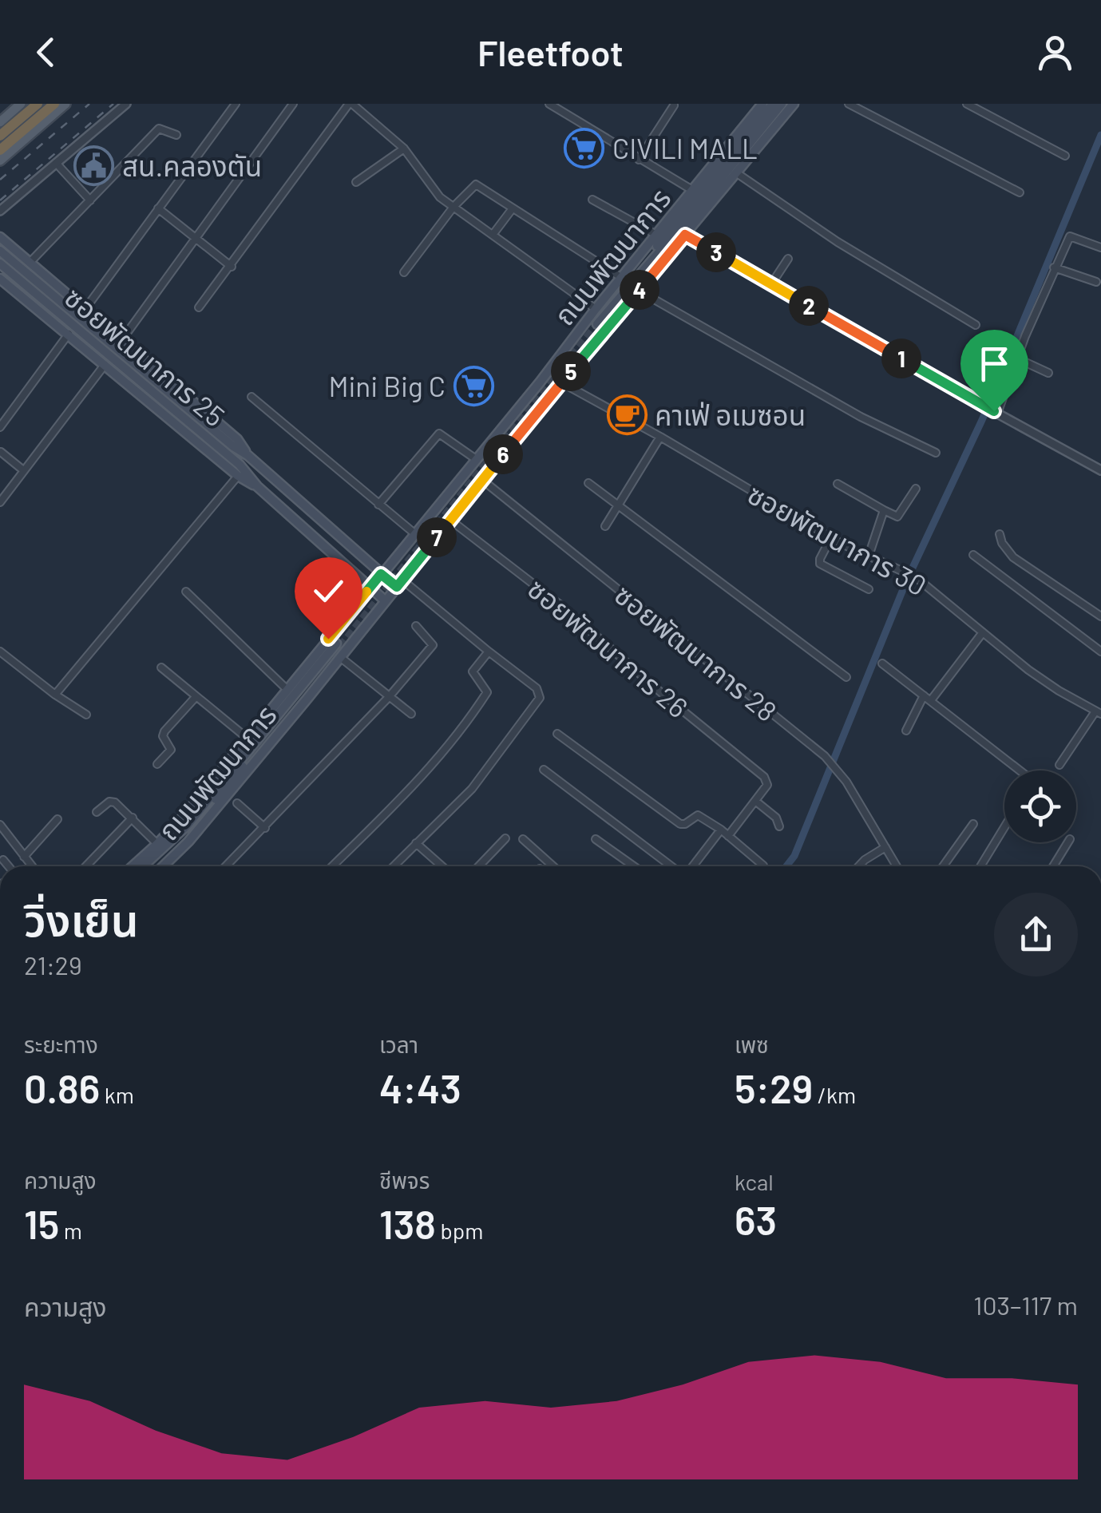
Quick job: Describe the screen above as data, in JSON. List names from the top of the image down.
{
  "streets": {
    "main road": ["ถนนพัฒนาการ", "ซอยพัฒนาการ 25"],
    "street": ["ซอยพัฒนาการ 30", "ซอยพัฒนาการ 26", "ซอยพัฒนาการ 28"]
  },
  "crossings": [
    ["ถนนพัฒนาการ", "ซอยพัฒนาการ 25"],
    ["ถนนพัฒนาการ", "ซอยพัฒนาการ 30"],
    ["ถนนพัฒนาการ", "ซอยพัฒนาการ 26"],
    ["ถนนพัฒนาการ", "ซอยพัฒนาการ 28"]
  ],
  "places": {
    "supermarket": ["CIVILI MALL", "Mini Big C"],
    "public building": ["สน.คลองตัน"],
    "cafe": ["คาเฟ่ อเมซอน"]
  },
  "page": {
    "header": "Fleetfoot",
    "pins": [
      "3",
      "4",
      "2",
      "1",
      "5",
      "6",
      "7"
    ],
    "heading": ["วิ่งเย็น", "21:29"],
    "stats": [
      ["ระยะทาง", "0.86 km"],
      ["เวลา", "4:43"],
      ["เพซ", "5:29 /km"],
      ["ความสูง", "15 m"],
      ["ชีพจร", "138 bpm"],
      ["kcal", "63"]
    ],
    "chart": ["ความสูง", "103–117 m"]
  }
}
